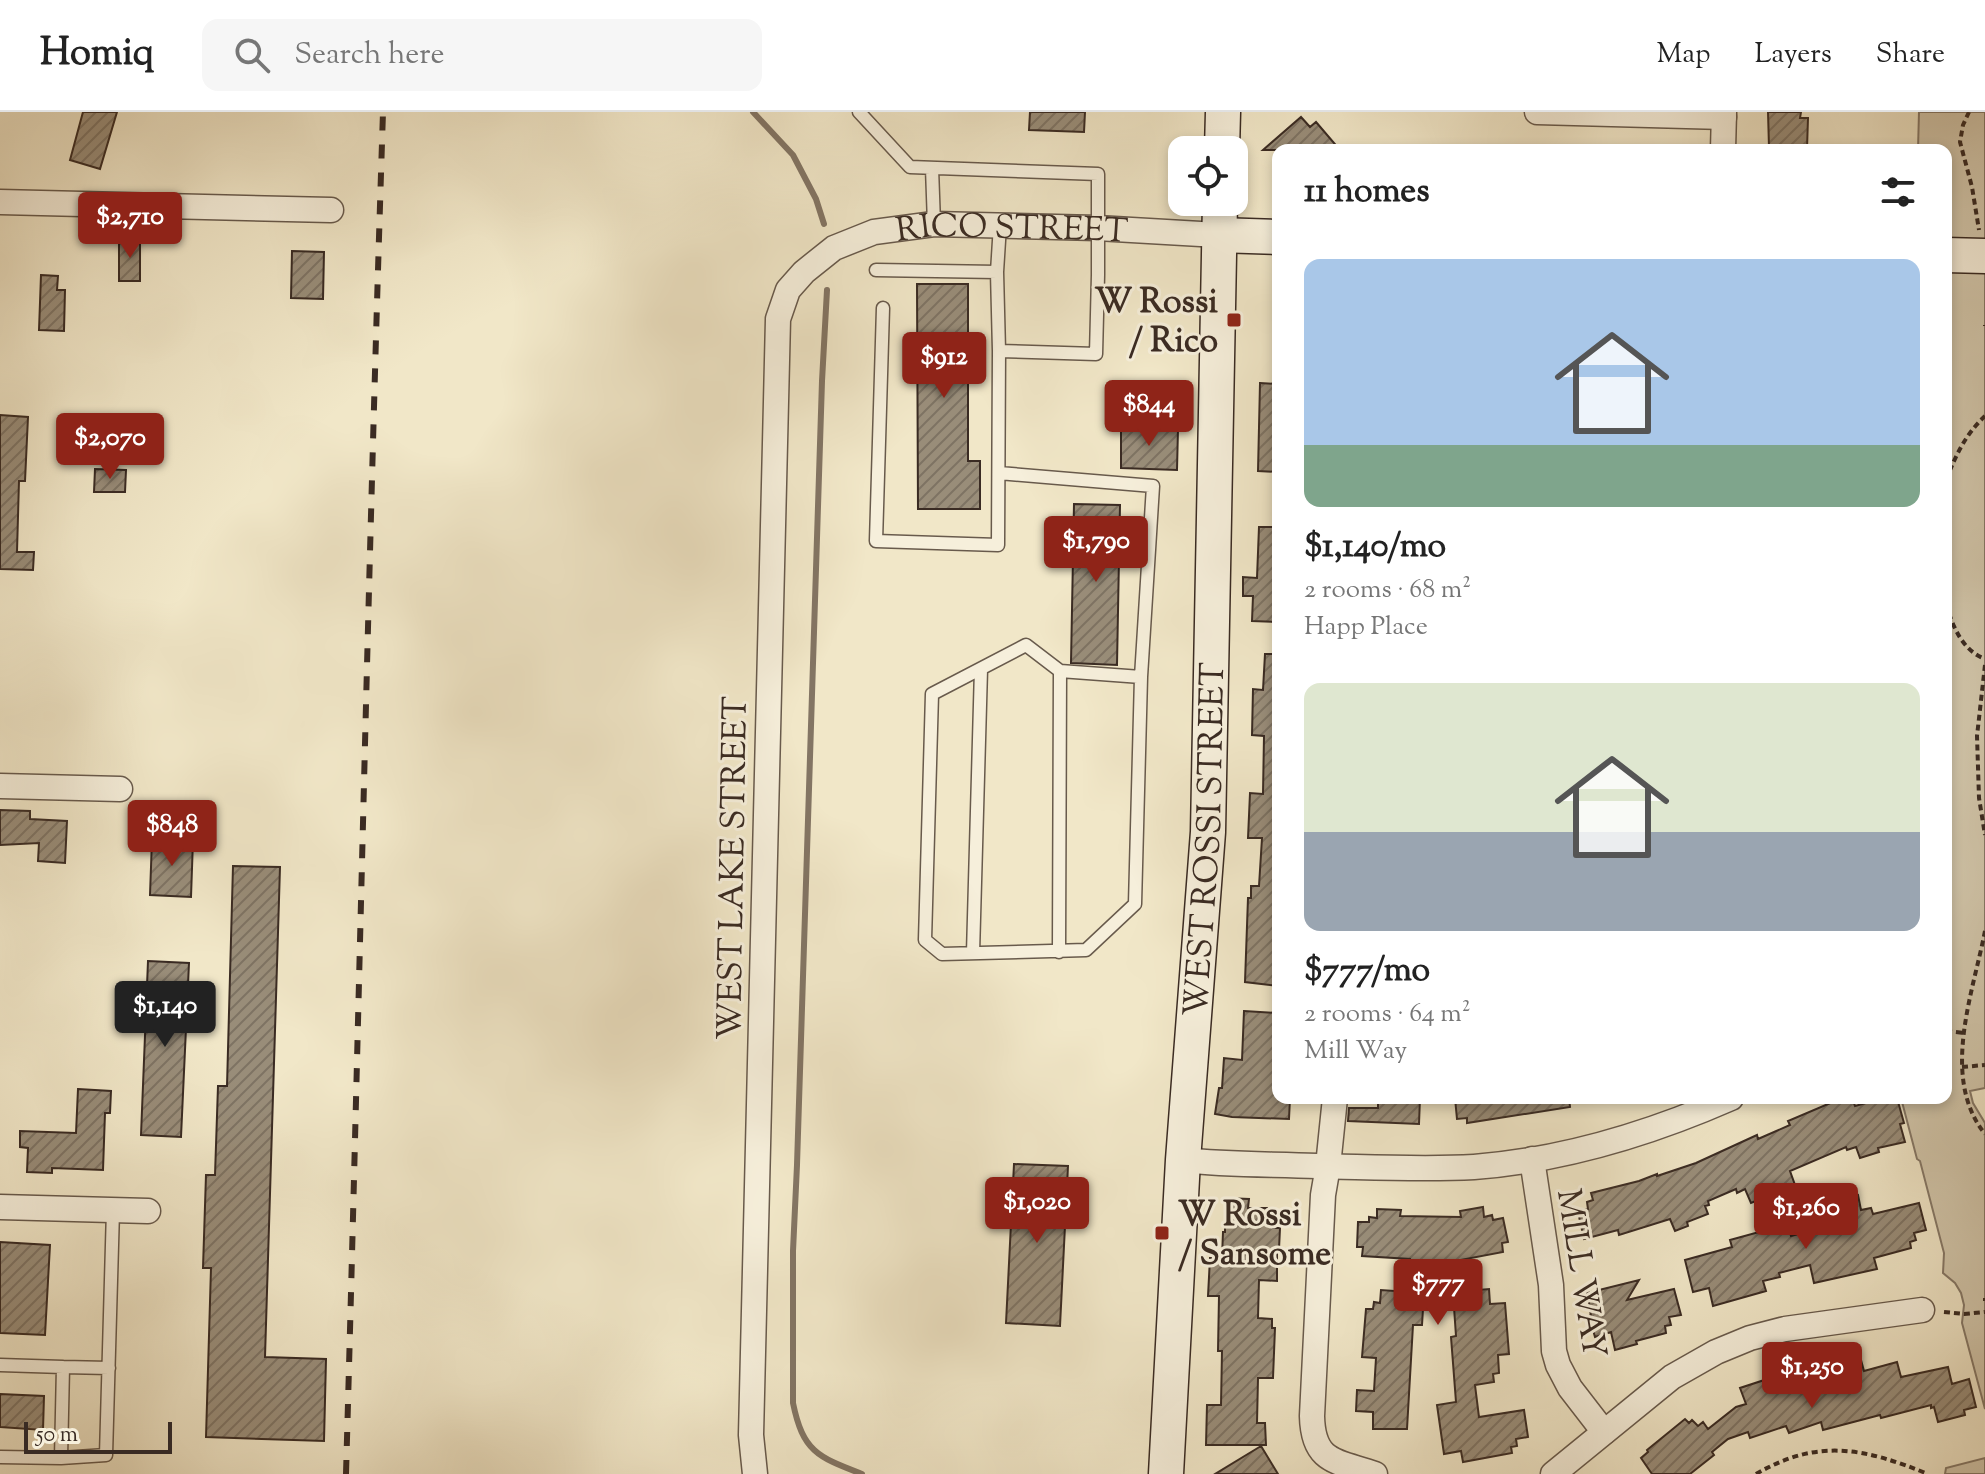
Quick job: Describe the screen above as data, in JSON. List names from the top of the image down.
{
  "streets": {
    "main road": ["RICO STREET", "WEST ROSSI STREET"],
    "street": ["WEST LAKE STREET", "MILL WAY"]
  },
  "crossings": [
    ["RICO STREET", "WEST ROSSI STREET"],
    ["RICO STREET", "WEST LAKE STREET"]
  ],
  "places": {
    "transit": ["W Rossi / Rico", "W Rossi / Sansome"]
  },
  "scale_bar": "50 m",
  "page": {
    "header": "Homiq",
    "search": "Search here",
    "nav": ["Map", "Layers", "Share"],
    "heading": "11 homes",
    "price": [
      "$2,710",
      "$912",
      "$844",
      "$2,070",
      "$1,790",
      "$848",
      "$1,140",
      "$1,020",
      "$1,260",
      "$777",
      "$1,250"
    ],
    "list": [
      {
        "name": "$1,140/mo",
        "note": "2 rooms · 68 m² · Happ Place"
      },
      {
        "name": "$777/mo",
        "note": "2 rooms · 64 m² · Mill Way"
      }
    ],
    "scale": "50 m"
  }
}
